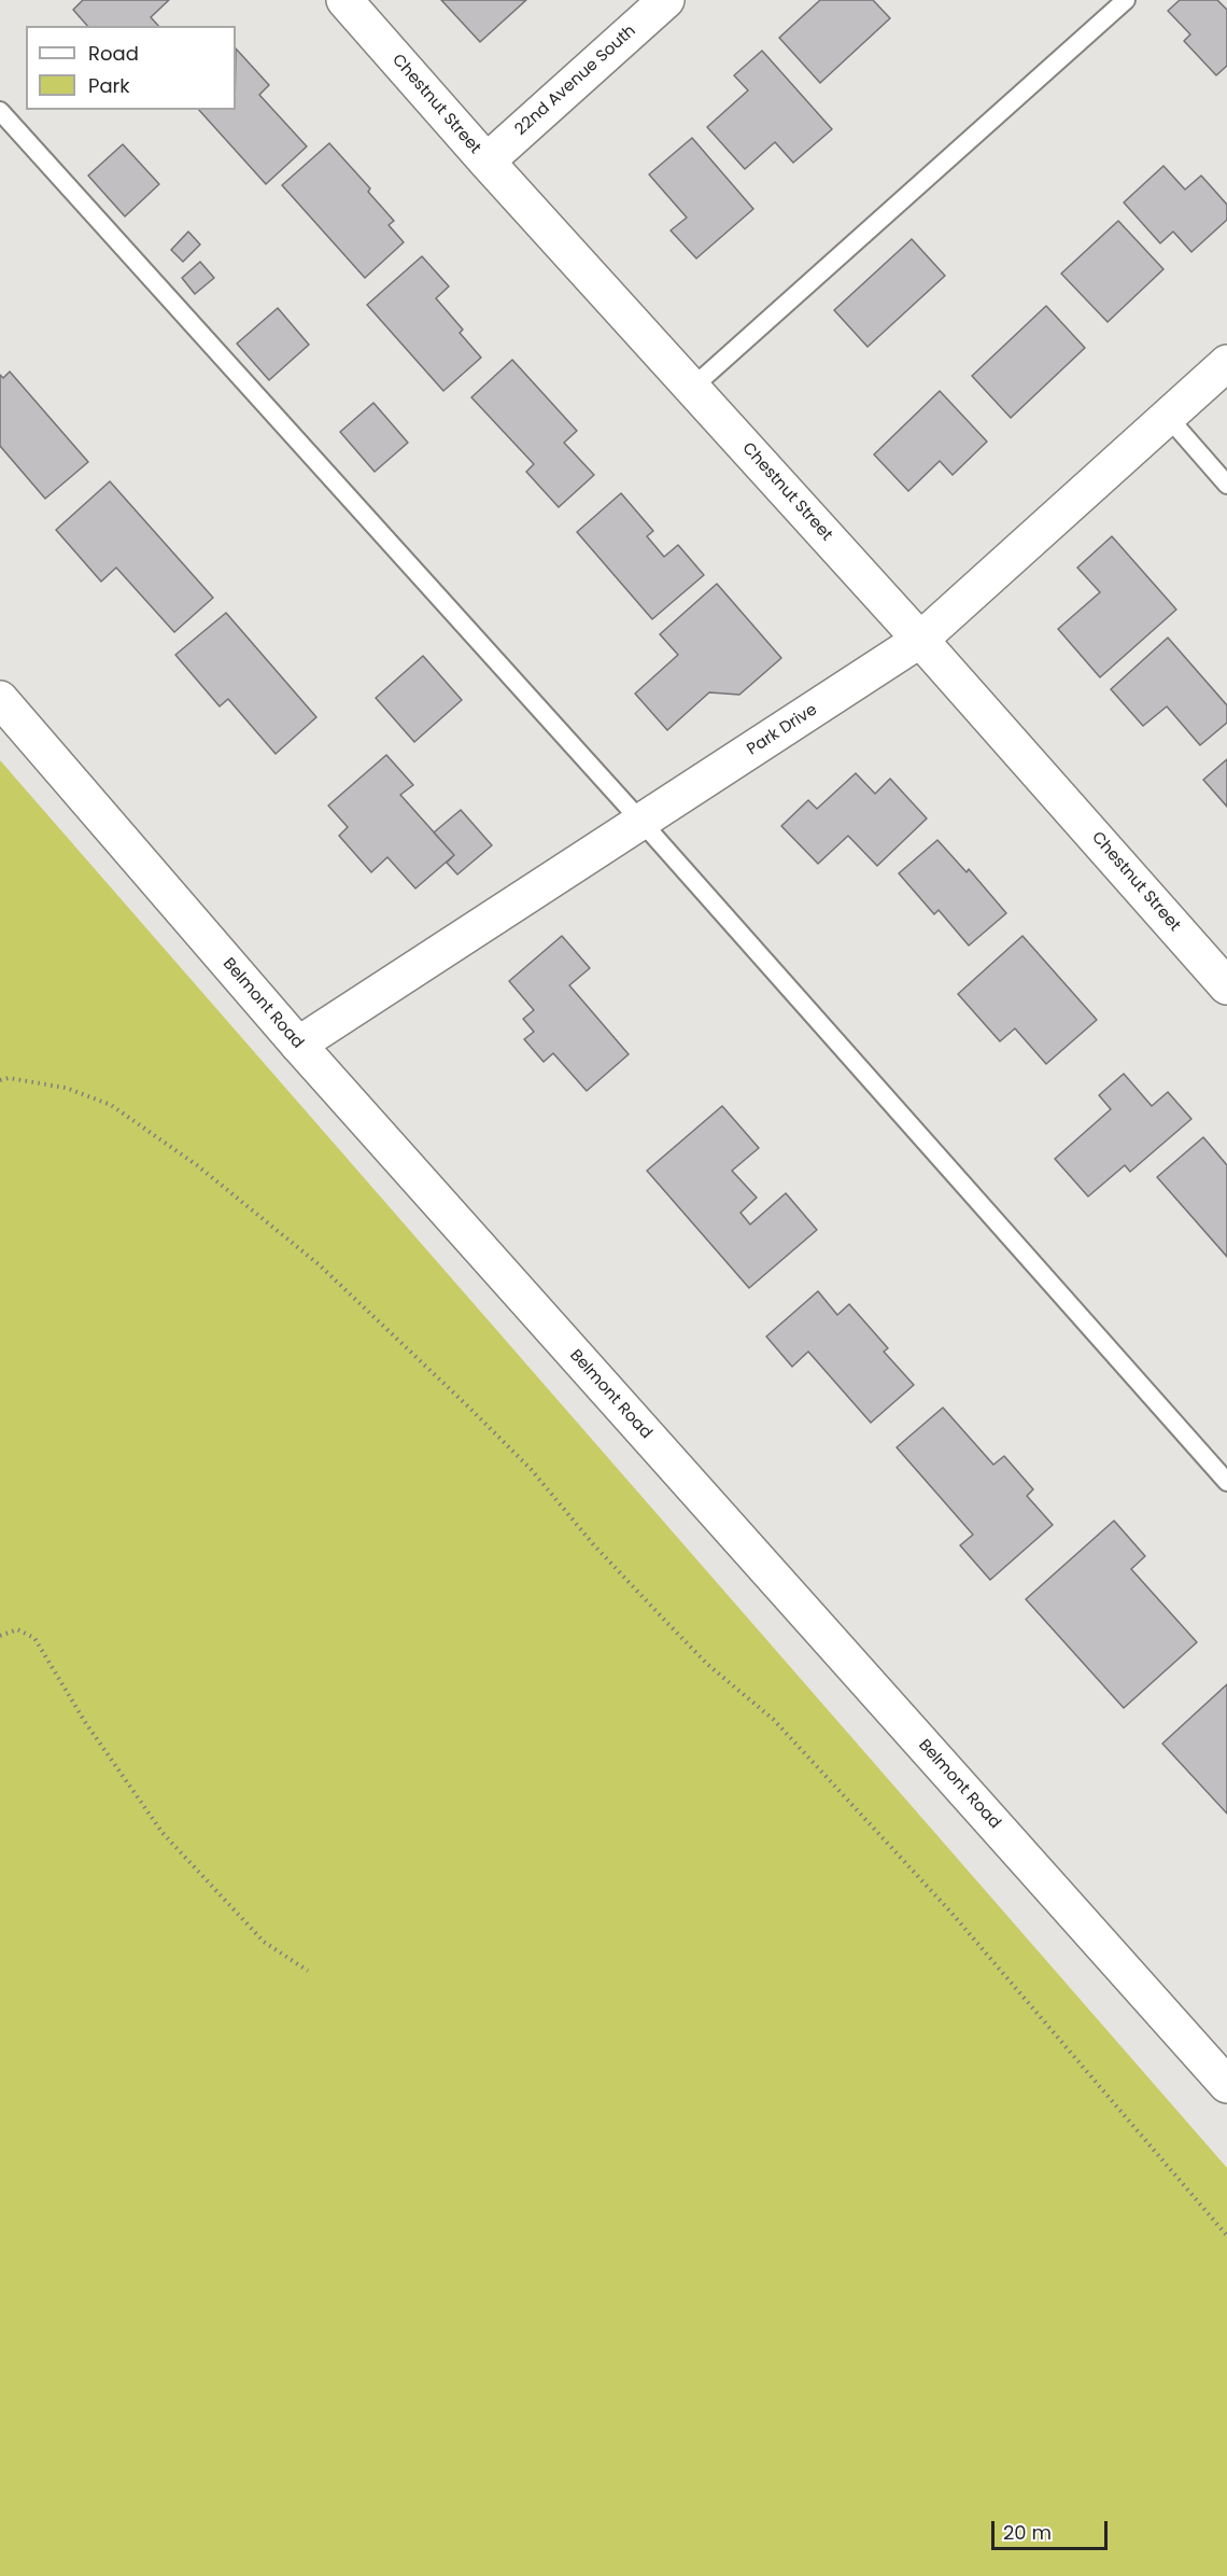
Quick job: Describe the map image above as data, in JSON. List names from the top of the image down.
{
  "streets": {
    "street": [
      "22nd Avenue South",
      "Chestnut Street",
      "Park Drive",
      "Belmont Road"
    ]
  },
  "crossings": [
    ["22nd Avenue South", "Chestnut Street"],
    ["Chestnut Street", "Park Drive"],
    ["Park Drive", "Belmont Road"]
  ],
  "legend": ["Road", "Park"],
  "scale_bar": "20 m"
}
